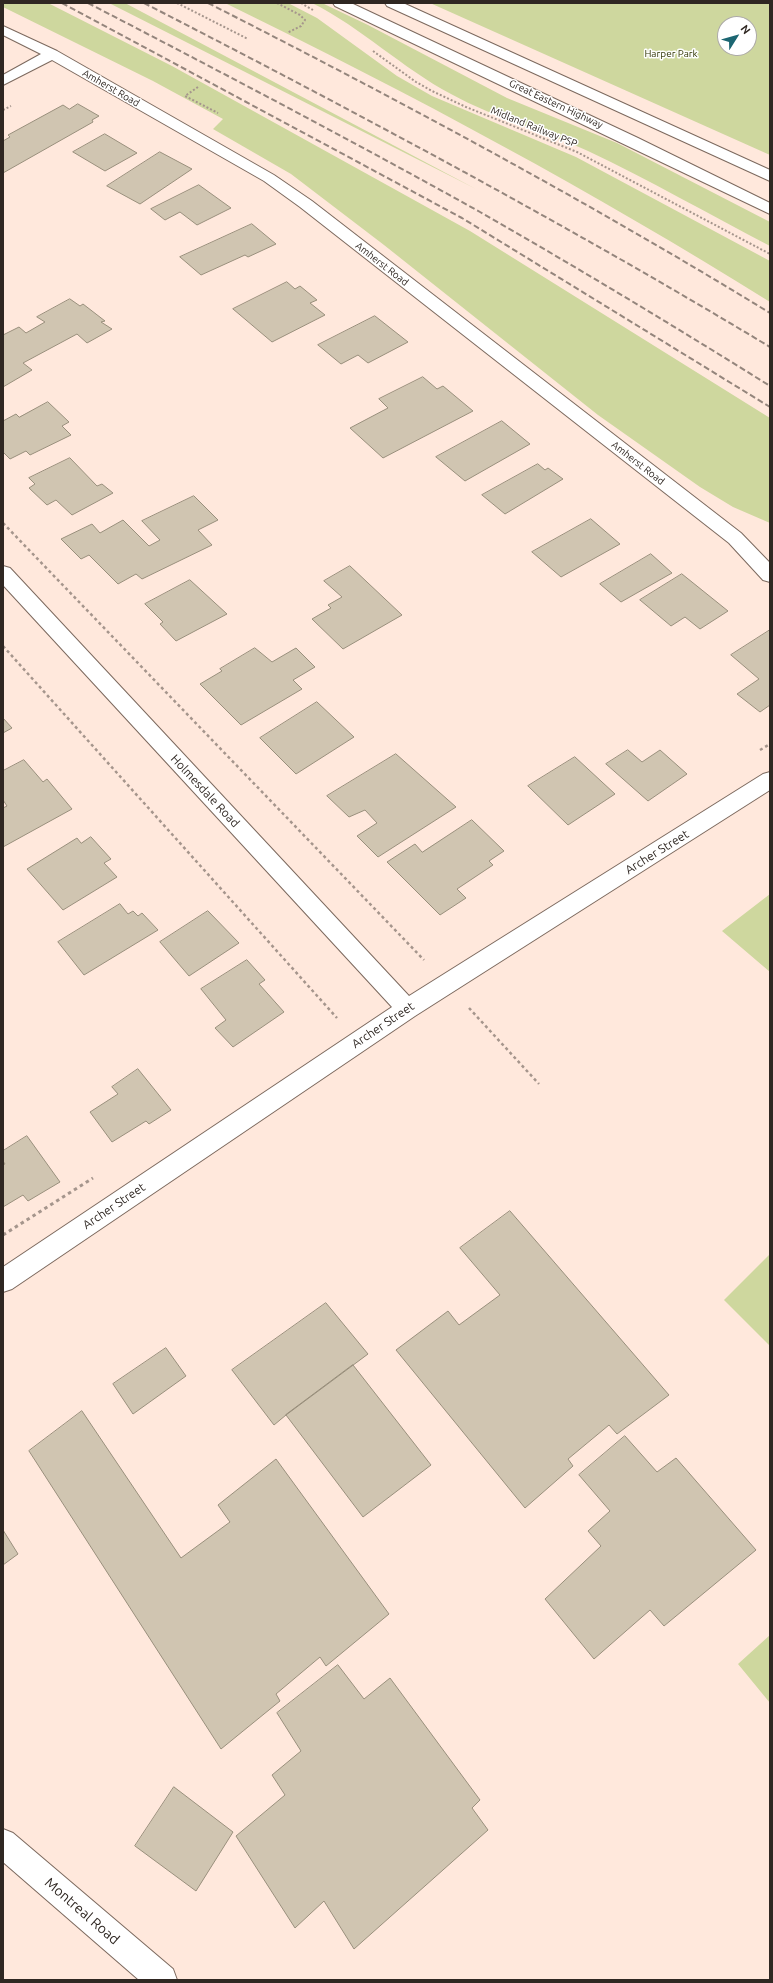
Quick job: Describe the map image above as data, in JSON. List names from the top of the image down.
{
  "streets": {
    "main road": [
      "Amherst Road",
      "Great Eastern Highway",
      "Holmesdale Road",
      "Archer Street",
      "Montreal Road"
    ],
    "path": ["Midland Railway PSP"]
  },
  "crossings": [
    ["Holmesdale Road", "Archer Street"]
  ],
  "parks": ["Harper Park"],
  "north": "top right"
}
